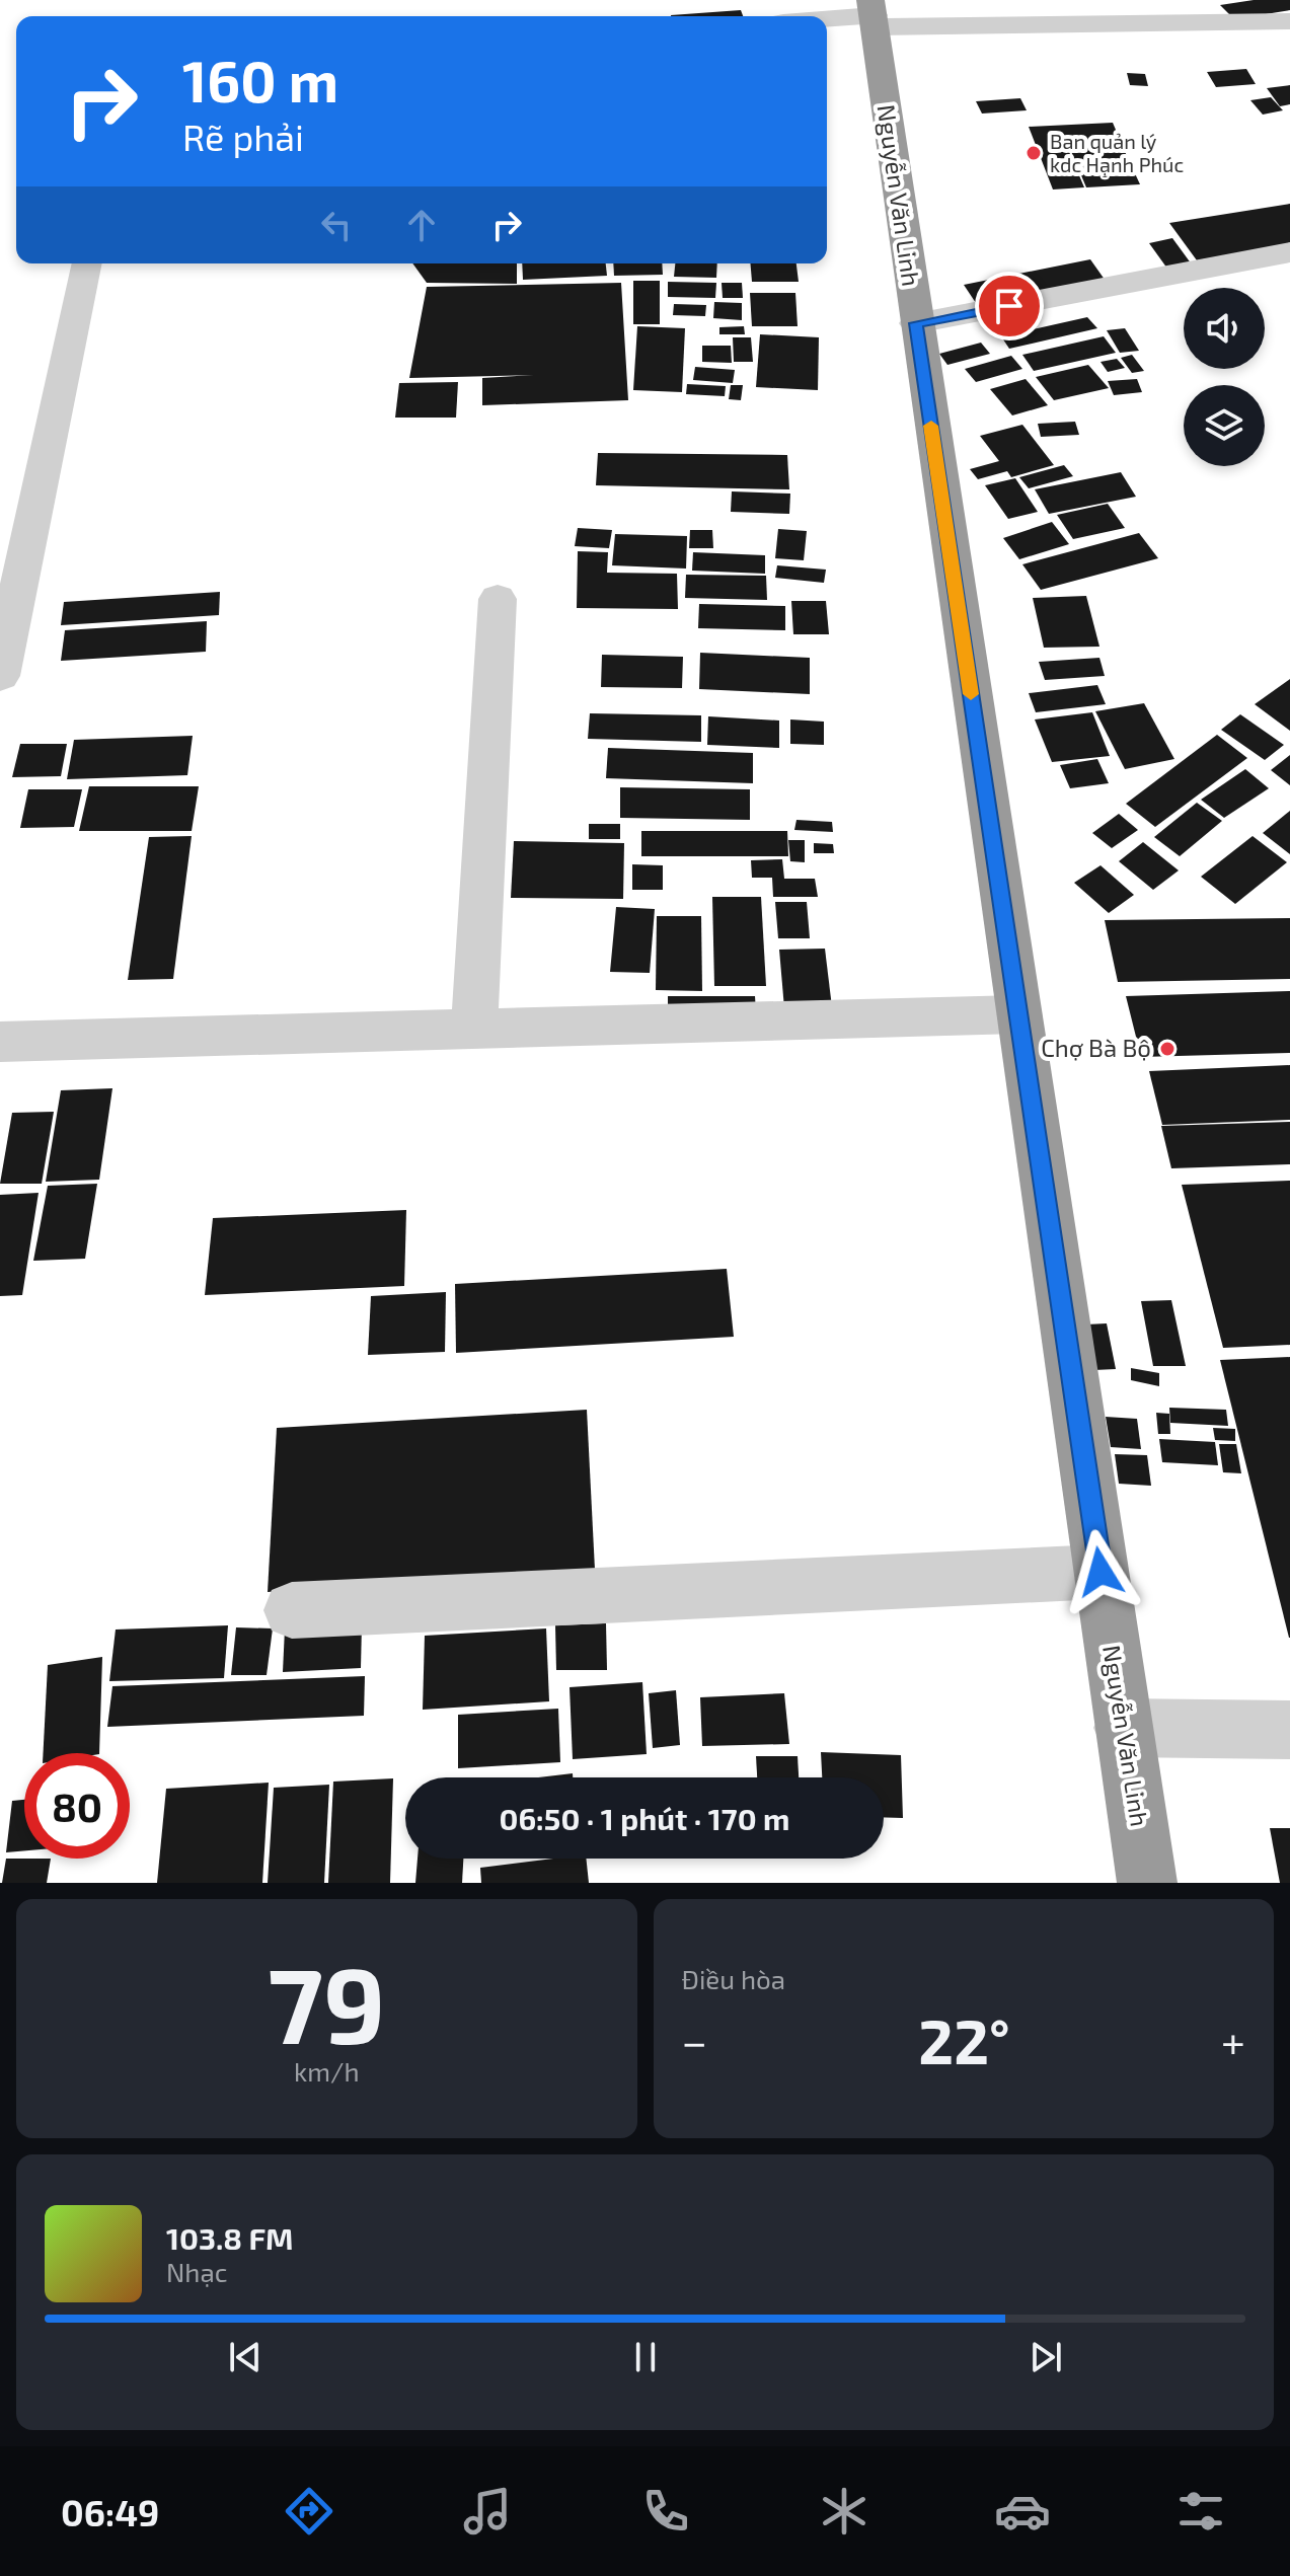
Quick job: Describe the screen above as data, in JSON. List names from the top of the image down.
{
  "streets": {
    "highway": ["Nguyễn Văn Linh"]
  },
  "places": ["Ban quản lý kdc Hạnh Phúc", "Chợ Bà Bộ"],
  "page": {
    "turn": ["160 m", "Rẽ phải"],
    "limit": "80",
    "trip": "06:50 · 1 phút · 170 m",
    "tile": [
      ["79", "km/h"],
      "Điều hòa"
    ],
    "heat": ["−", "22°", "+"],
    "song": ["103.8 FM", "Nhạc"],
    "tabs": "06:49"
  }
}
